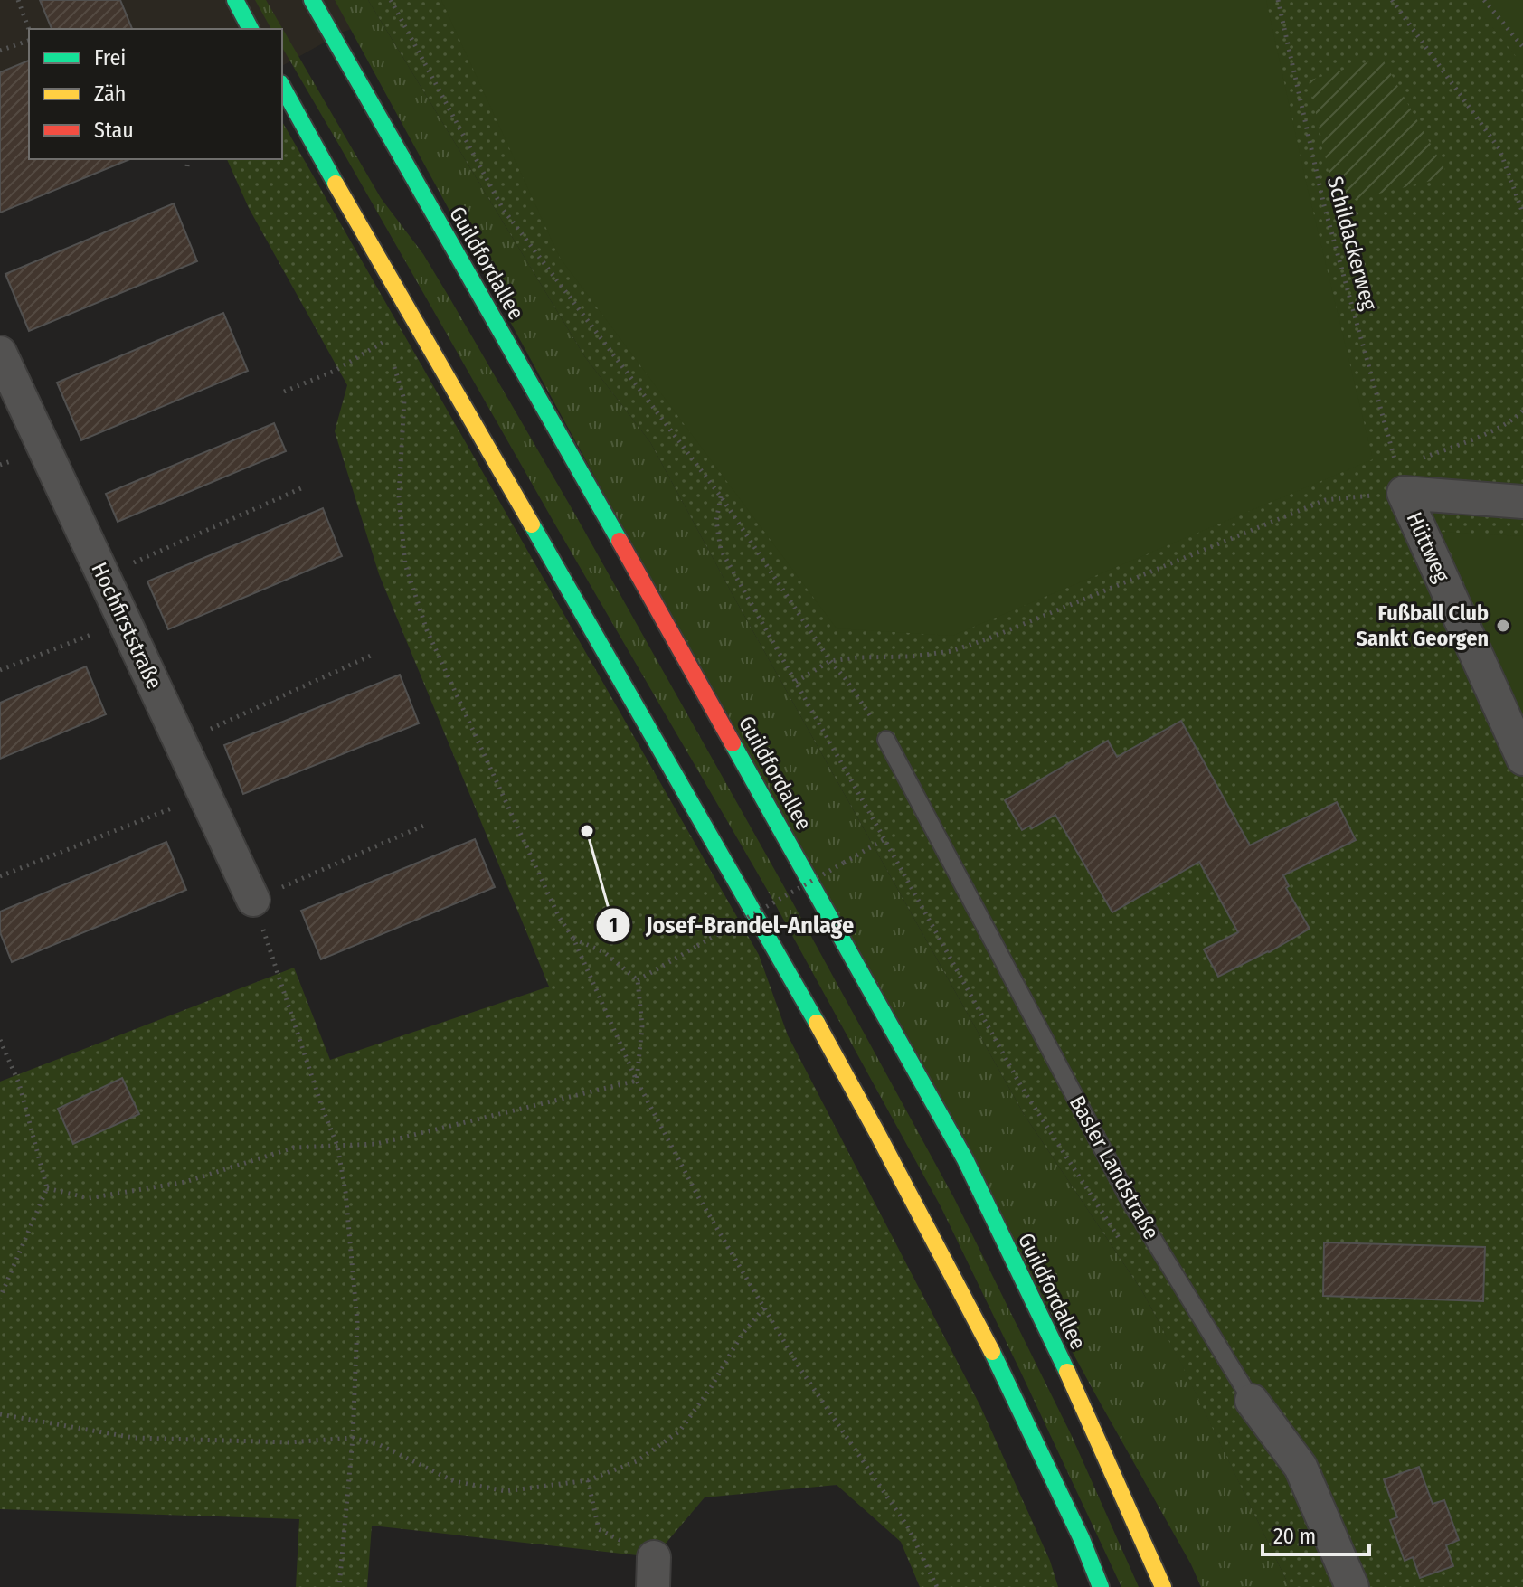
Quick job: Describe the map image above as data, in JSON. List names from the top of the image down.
{
  "streets": {
    "main road": ["Guildfordallee"],
    "street": ["Hüttweg", "Hochfirststraße", "Basler Landstraße"],
    "path": ["Schildackerweg"]
  },
  "crossings": [
    ["Schildackerweg", "Hüttweg"]
  ],
  "places": ["Fußball Club Sankt Georgen", "Josef-Brandel-Anlage"],
  "legend": ["Frei", "Zäh", "Stau"],
  "scale_bar": "20 m"
}
